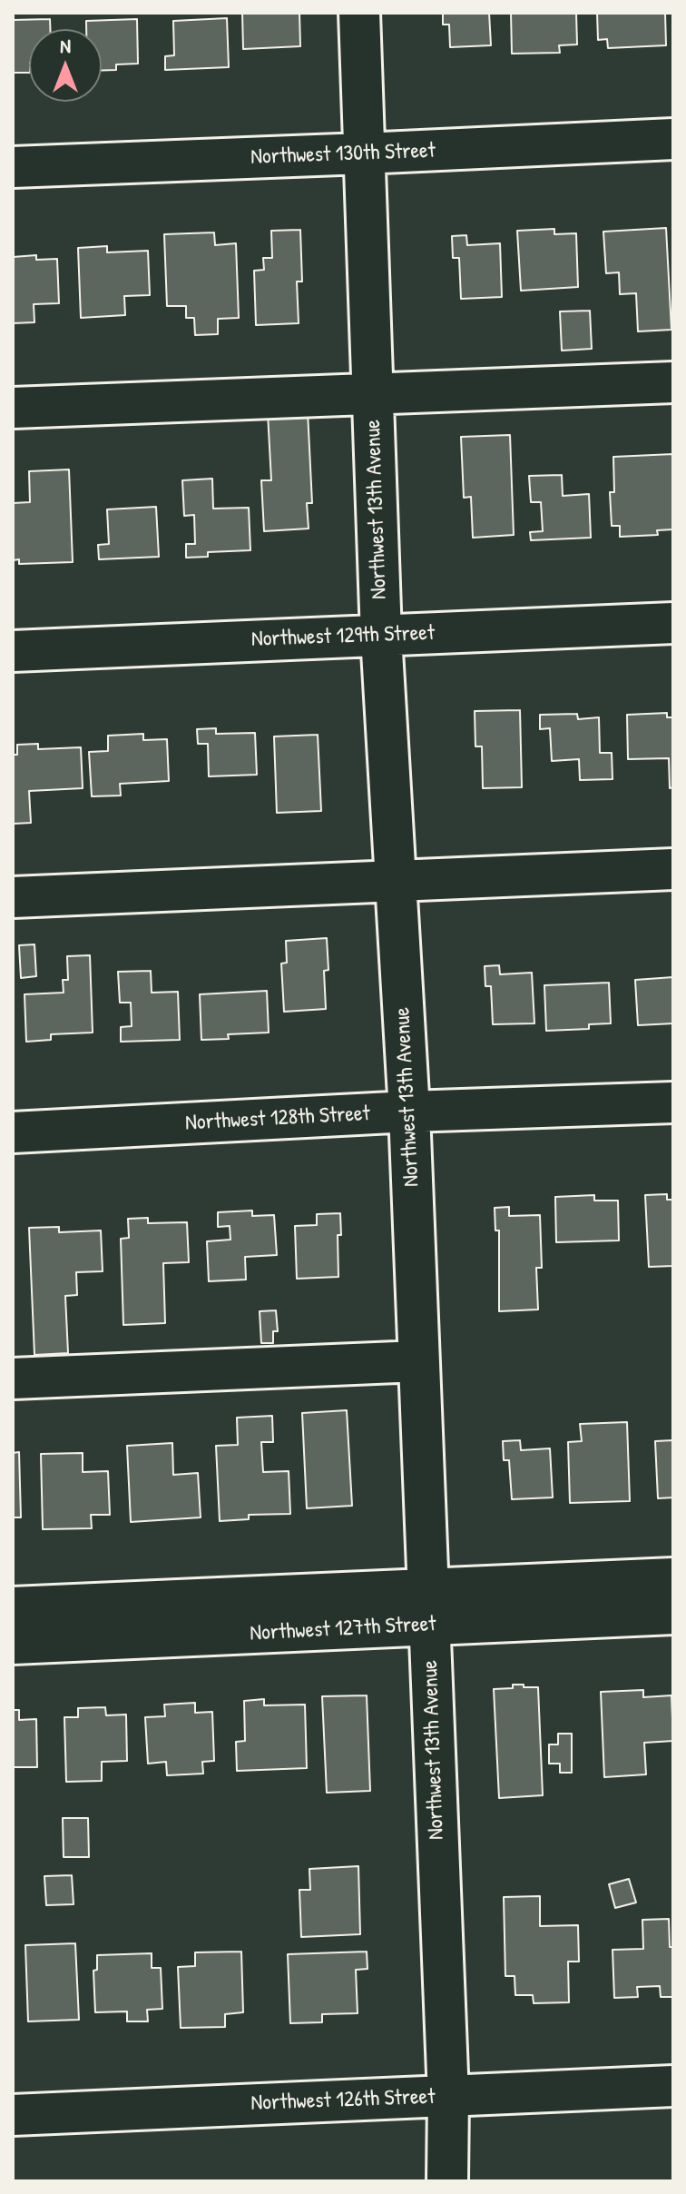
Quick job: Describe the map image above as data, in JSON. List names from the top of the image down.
{
  "streets": {
    "street": [
      "Northwest 130th Street",
      "Northwest 13th Avenue",
      "Northwest 129th Street",
      "Northwest 128th Street",
      "Northwest 127th Street",
      "Northwest 126th Street"
    ]
  },
  "crossings": [
    ["Northwest 130th Street", "Northwest 13th Avenue"],
    ["Northwest 13th Avenue", "Northwest 129th Street"],
    ["Northwest 13th Avenue", "Northwest 128th Street"],
    ["Northwest 13th Avenue", "Northwest 127th Street"],
    ["Northwest 13th Avenue", "Northwest 126th Street"]
  ],
  "north": "top"
}
